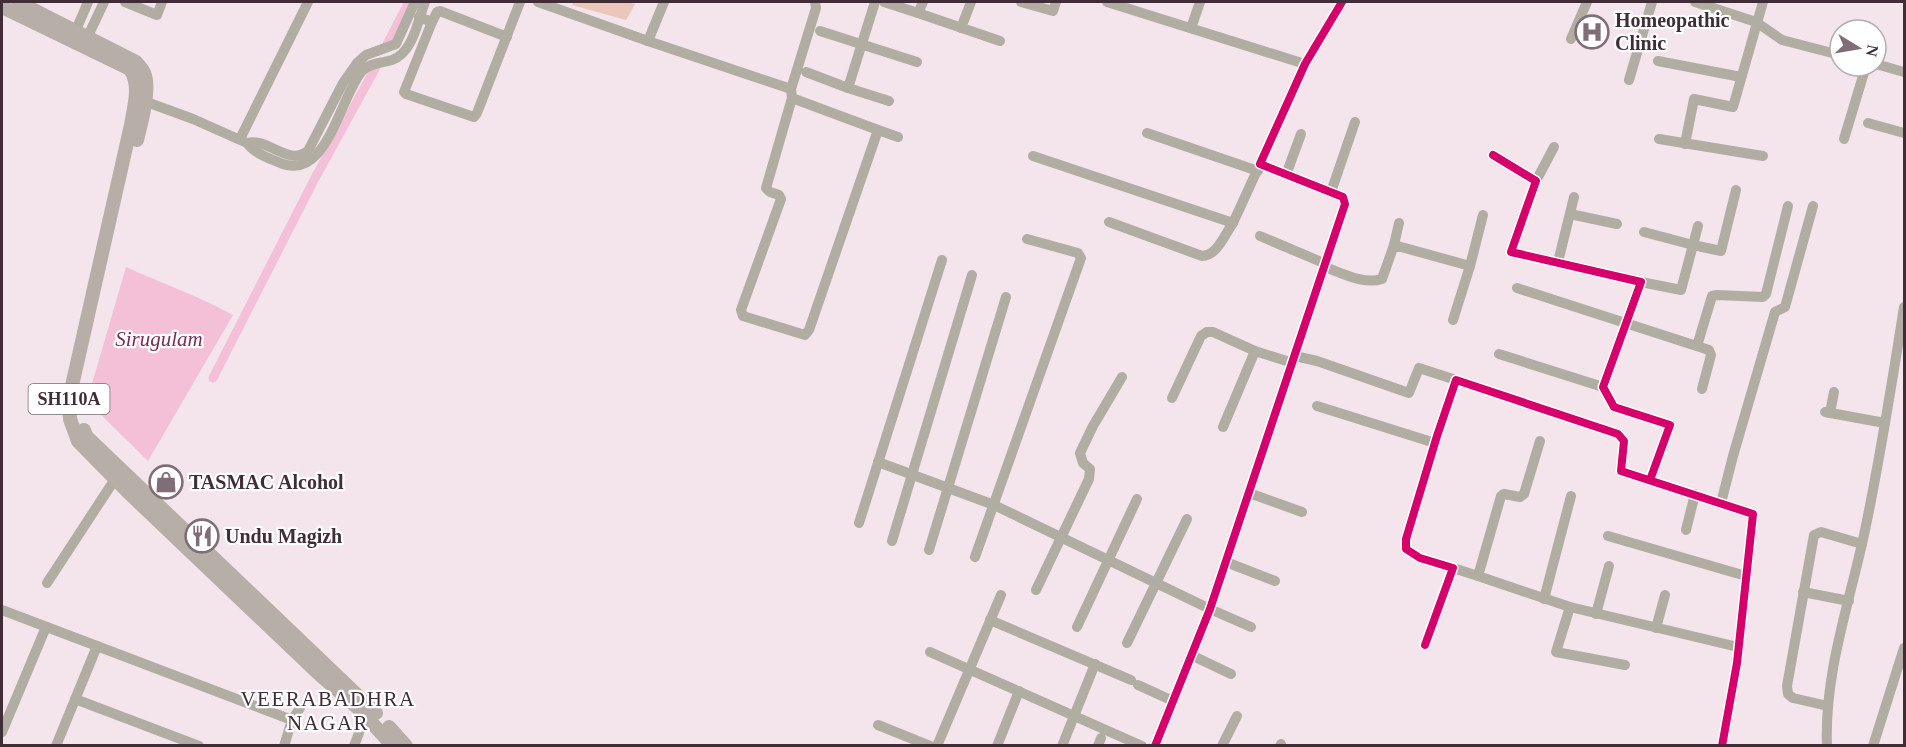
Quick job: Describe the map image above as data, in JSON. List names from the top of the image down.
{
  "streets": {
    "main road": ["SH110A"]
  },
  "districts": ["VEERABADHRA NAGAR"],
  "water": ["Sirugulam"],
  "places": {
    "hospital": ["Homeopathic Clinic"],
    "shop": ["TASMAC Alcohol"],
    "restaurant": ["Undu Magizh"]
  },
  "north": "right"
}
